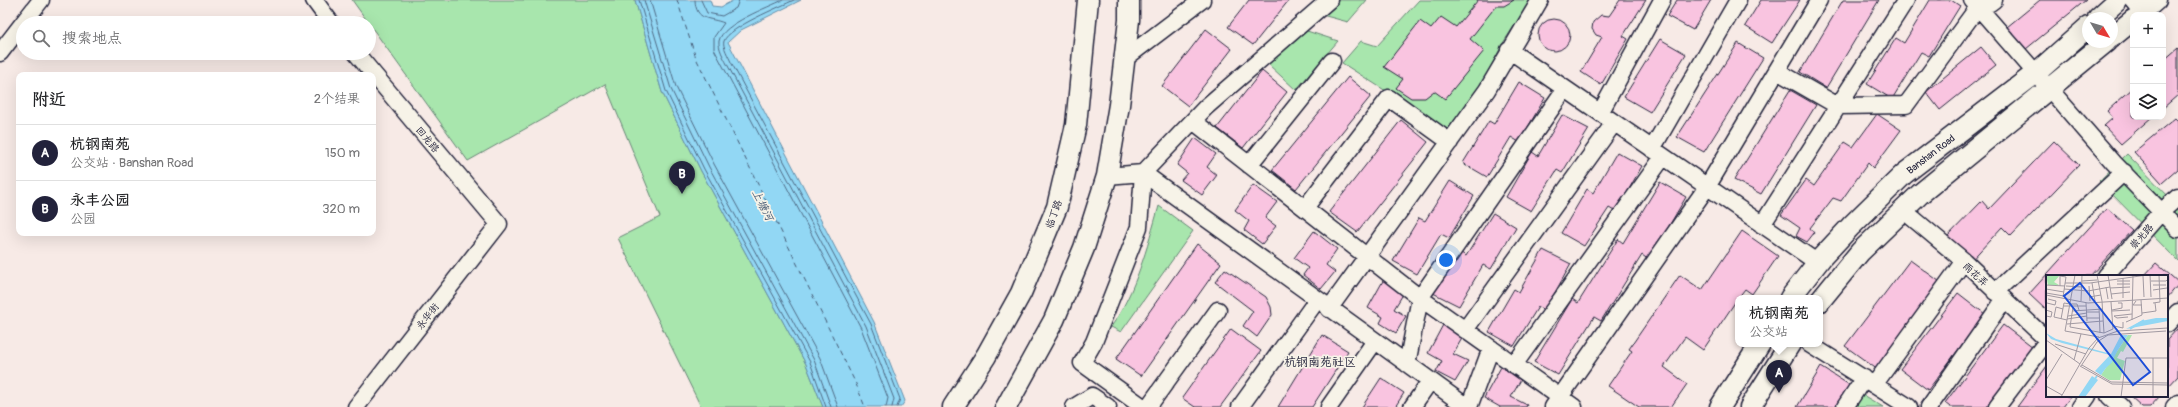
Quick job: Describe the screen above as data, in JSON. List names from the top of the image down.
{
  "streets": {
    "main road": ["Banshan Road", "临丁路"],
    "street": [
      "回龙路",
      "崇光路",
      "雨花弄",
      "永华街"
    ]
  },
  "crossings": [
    ["回龙路", "永华街"]
  ],
  "districts": ["杭钢南苑社区"],
  "water": ["上塘河"],
  "north": "bottom right",
  "page": {
    "map_buttons": ["+", "−"],
    "search": "搜索地点",
    "heading": ["附近", "2个结果"],
    "list": [
      {
        "mark": "A",
        "name": "杭钢南苑",
        "note": "公交站 · Banshan Road",
        "value": "150 m"
      },
      {
        "mark": "B",
        "name": "永丰公园",
        "note": "公园",
        "value": "320 m"
      }
    ],
    "pins": ["B", "A"],
    "popup": ["杭钢南苑", "公交站"]
  }
}
